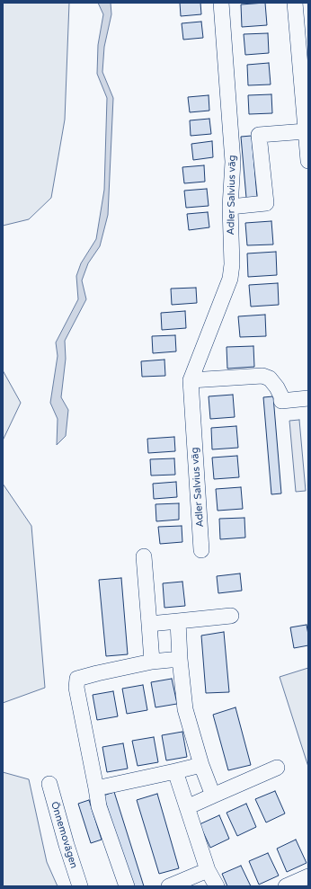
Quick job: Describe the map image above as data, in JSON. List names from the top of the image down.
{
  "streets": {
    "street": ["Adler Salvius väg", "Önnemovägen"]
  }
}
